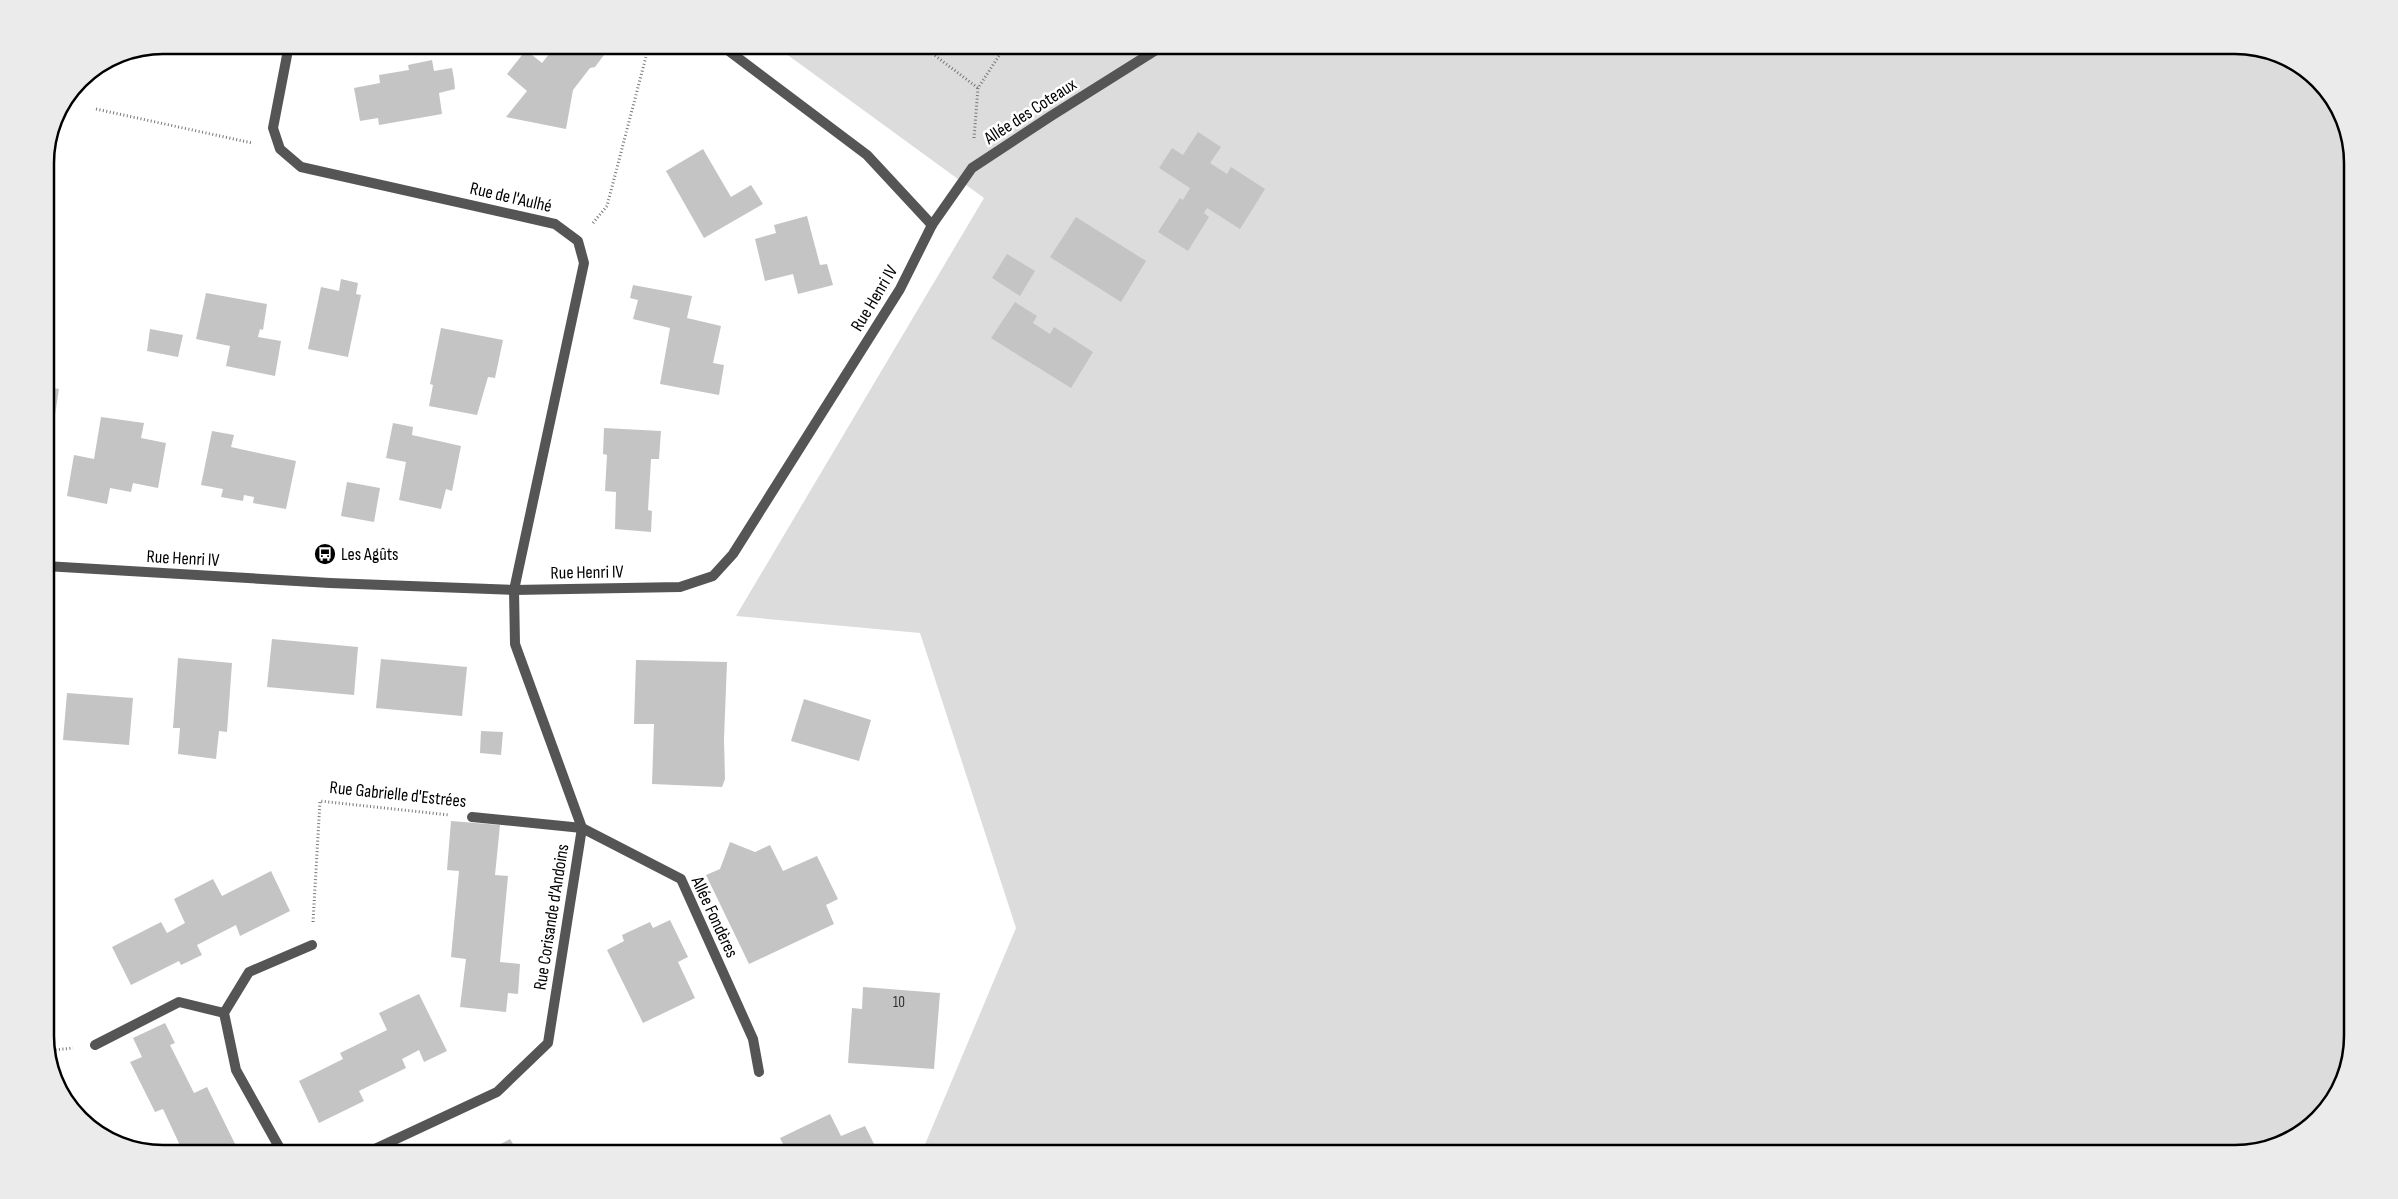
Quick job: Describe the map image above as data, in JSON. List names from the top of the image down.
{
  "streets": {
    "street": [
      "Allée des Coteaux",
      "Rue de l'Aulhé",
      "Rue Henri IV",
      "Rue Gabrielle d'Estrées",
      "Rue Corisande d'Andoins",
      "Allée Fondères"
    ]
  },
  "crossings": [
    ["Allée des Coteaux", "Rue Henri IV"],
    ["Rue Henri IV", "Rue Corisande d'Andoins"],
    ["Rue Gabrielle d'Estrées", "Rue Corisande d'Andoins"],
    ["Rue Gabrielle d'Estrées", "Allée Fondères"],
    ["Rue Corisande d'Andoins", "Allée Fondères"]
  ],
  "places": {
    "bus stop": ["Les Agûts"]
  },
  "house_numbers": ["10"]
}
